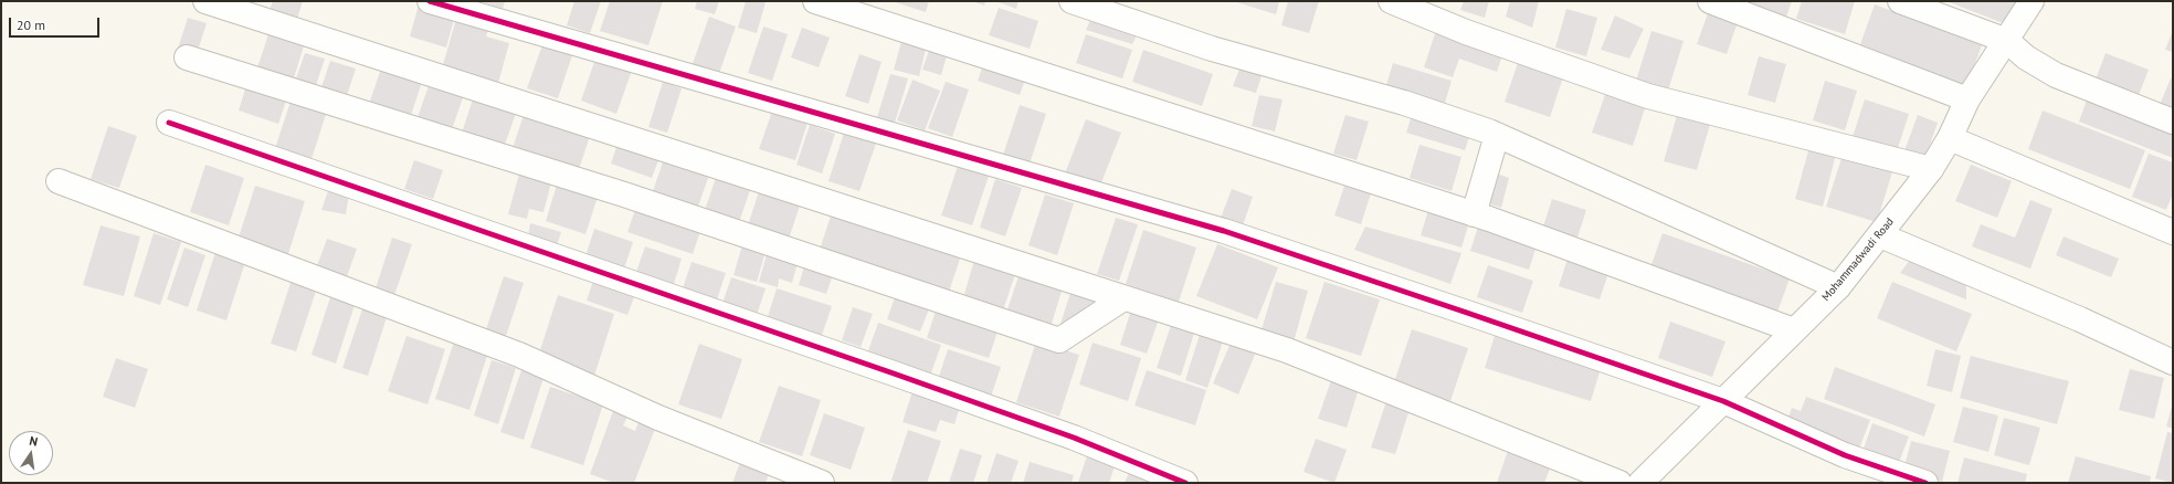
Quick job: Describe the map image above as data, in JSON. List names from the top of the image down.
{
  "streets": {
    "street": ["Mohammadwadi Road"]
  },
  "scale_bar": "20 m",
  "north": "top"
}
